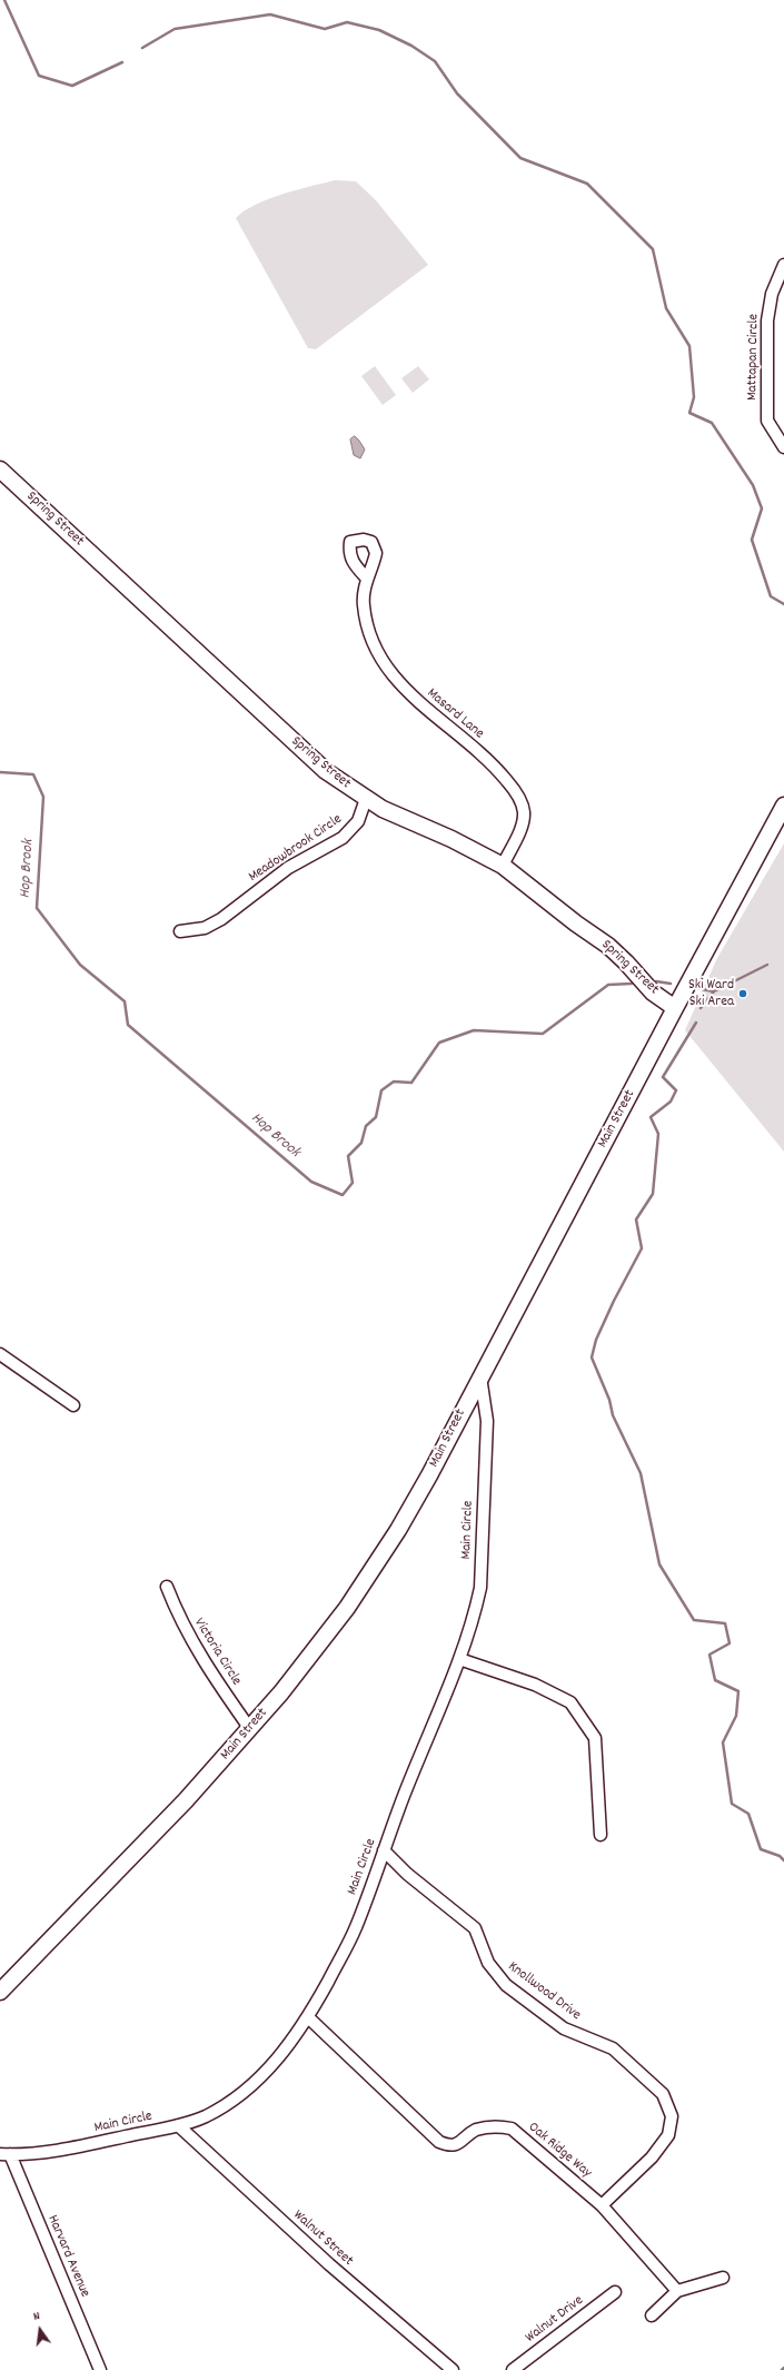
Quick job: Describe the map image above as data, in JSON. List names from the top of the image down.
{
  "streets": {
    "main road": ["Spring Street", "Main Street"],
    "street": [
      "Mattapan Circle",
      "Masard Lane",
      "Meadowbrook Circle",
      "Main Circle",
      "Victoria Circle",
      "Knollwood Drive",
      "Oak Ridge Way",
      "Walnut Street",
      "Harvard Avenue",
      "Walnut Drive"
    ]
  },
  "crossings": [
    ["Spring Street", "Masard Lane"],
    ["Spring Street", "Meadowbrook Circle"],
    ["Spring Street", "Main Street"],
    ["Main Street", "Main Circle"],
    ["Main Street", "Victoria Circle"],
    ["Main Circle", "Knollwood Drive"],
    ["Main Circle", "Oak Ridge Way"],
    ["Main Circle", "Walnut Street"],
    ["Main Circle", "Harvard Avenue"],
    ["Knollwood Drive", "Oak Ridge Way"]
  ],
  "water": ["Hop Brook"],
  "places": ["Ski Ward Ski Area"],
  "north": "top"
}
